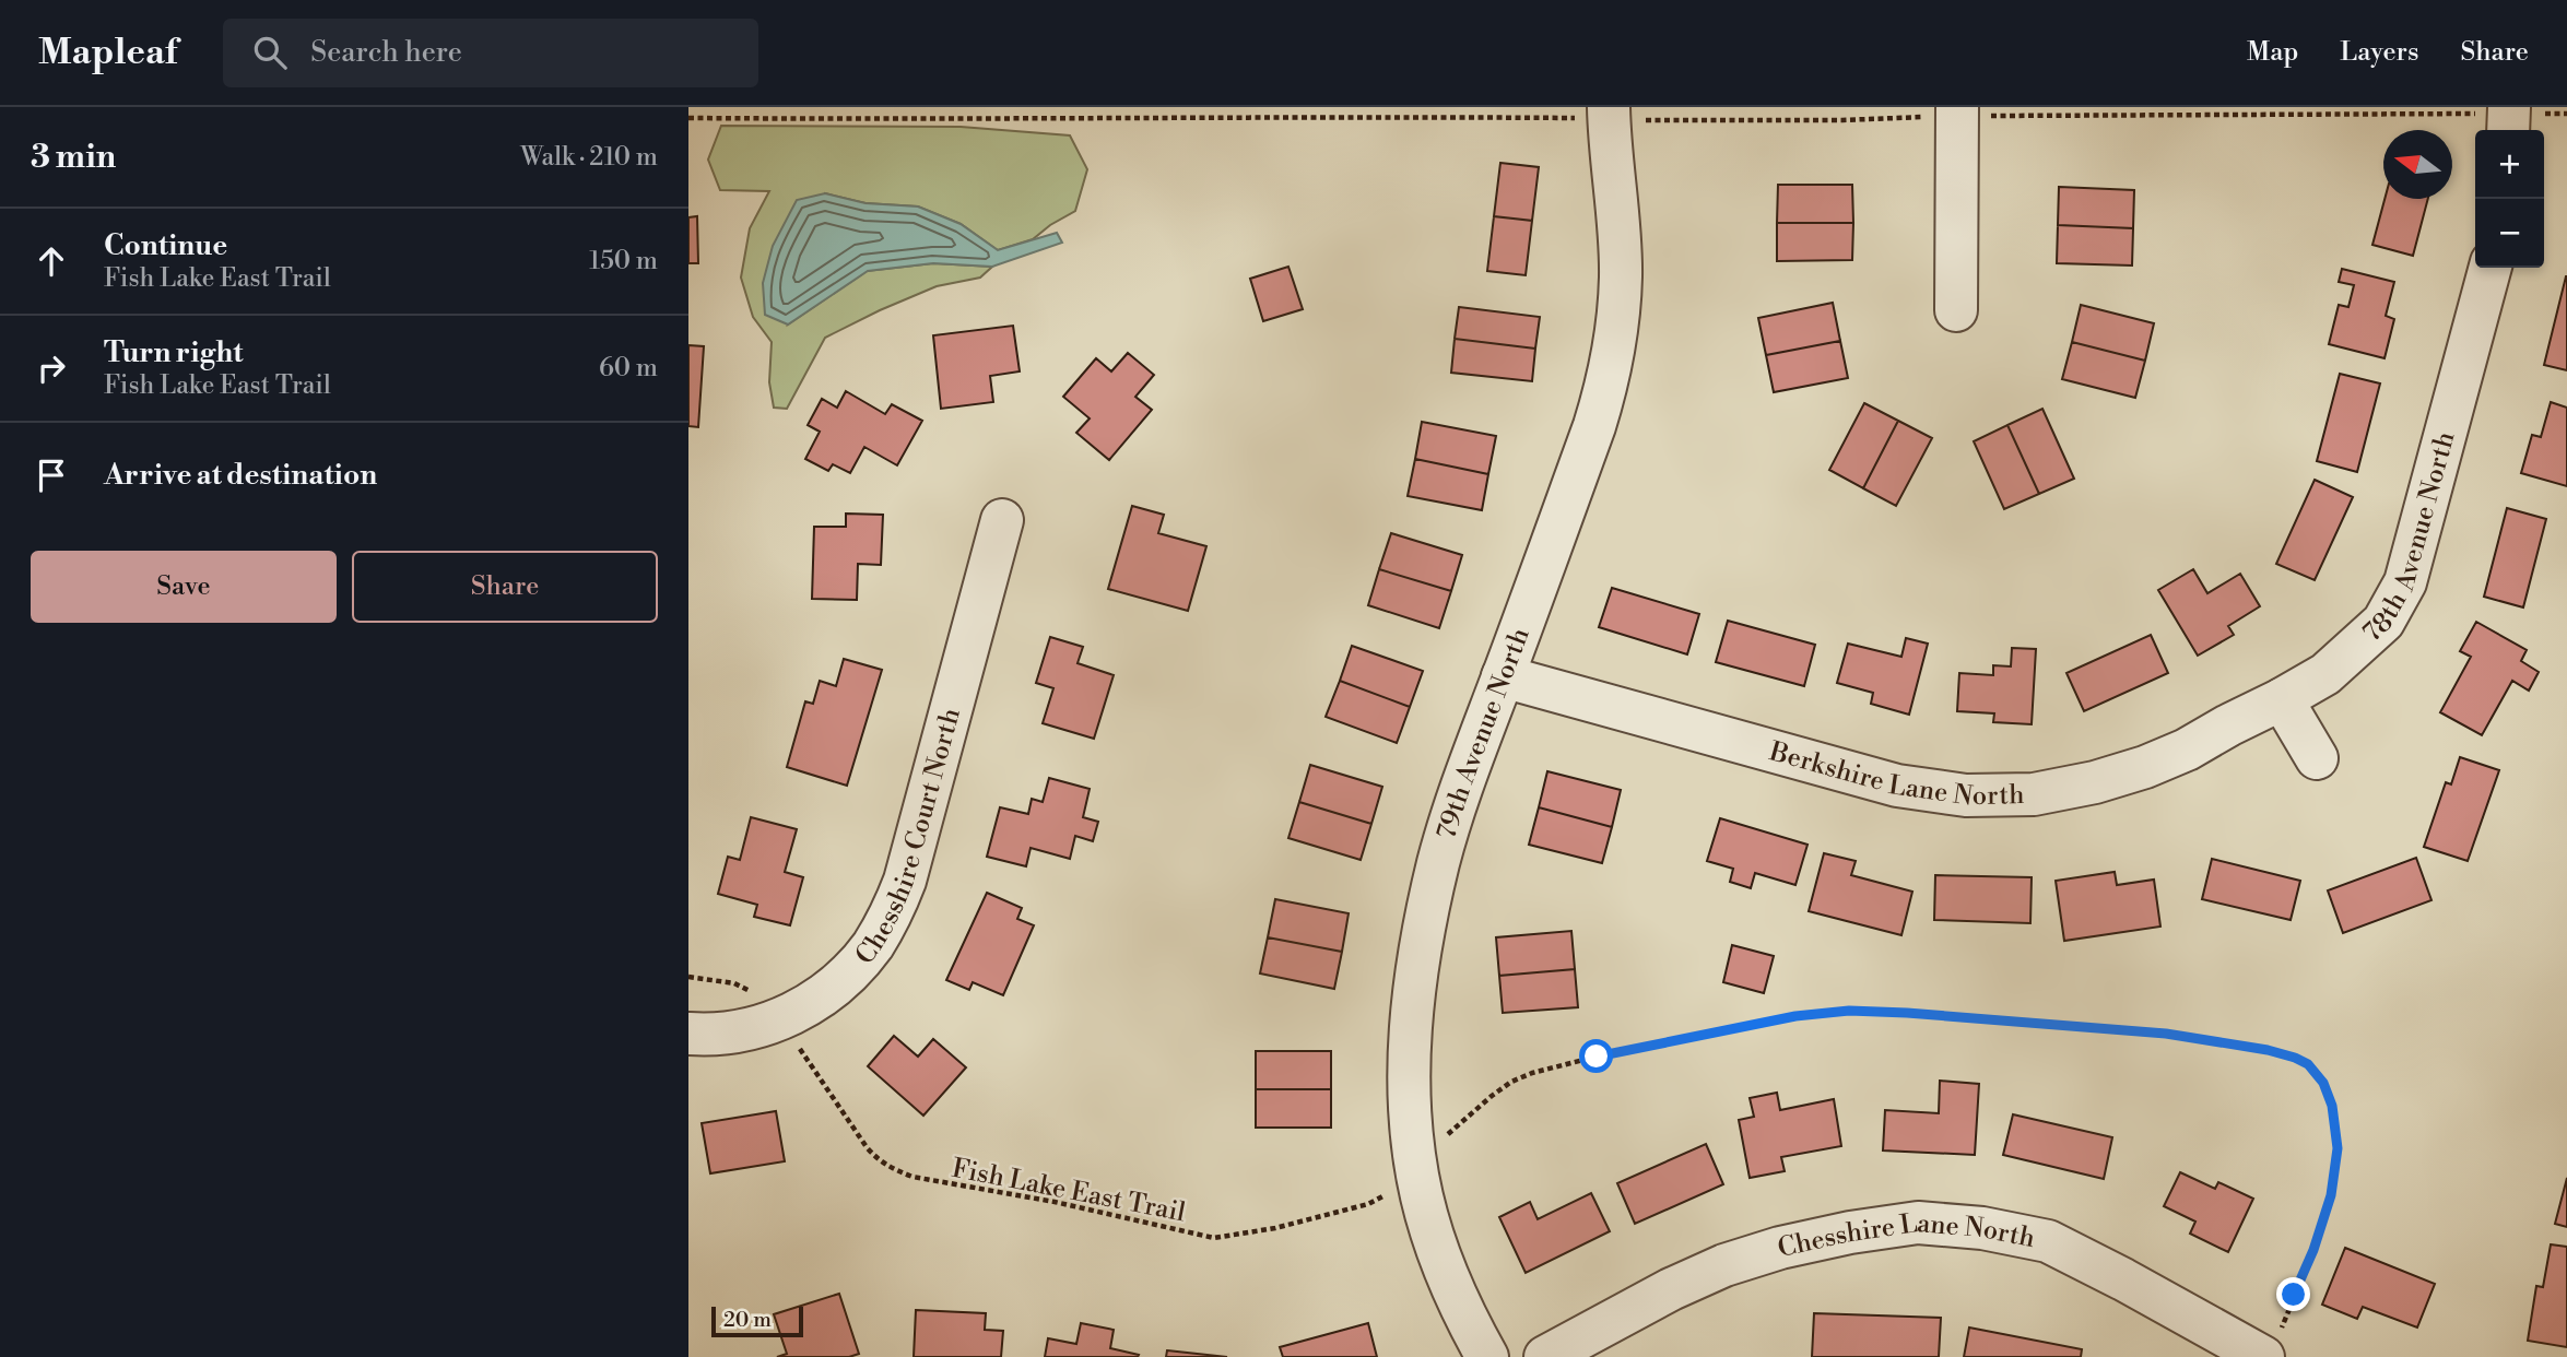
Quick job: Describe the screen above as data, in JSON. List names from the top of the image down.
{
  "streets": {
    "street": [
      "78th Avenue North",
      "79th Avenue North",
      "Berkshire Lane North",
      "Chesshire Court North",
      "Chesshire Lane North"
    ],
    "path": ["Fish Lake East Trail"]
  },
  "crossings": [
    ["78th Avenue North", "Berkshire Lane North"],
    ["79th Avenue North", "Berkshire Lane North"]
  ],
  "scale_bar": "20 m",
  "north": "left",
  "page": {
    "header": "Mapleaf",
    "search": "Search here",
    "nav": ["Map", "Layers", "Share"],
    "heading": ["3 min", "Walk · 210 m"],
    "map_buttons": ["+", "−"],
    "list": [
      ["Continue", "Fish Lake East Trail", "150 m"],
      ["Turn right", "Fish Lake East Trail", "60 m"],
      "Arrive at destination"
    ],
    "buttons": ["Save", "Share"],
    "scale": "20 m"
  }
}
